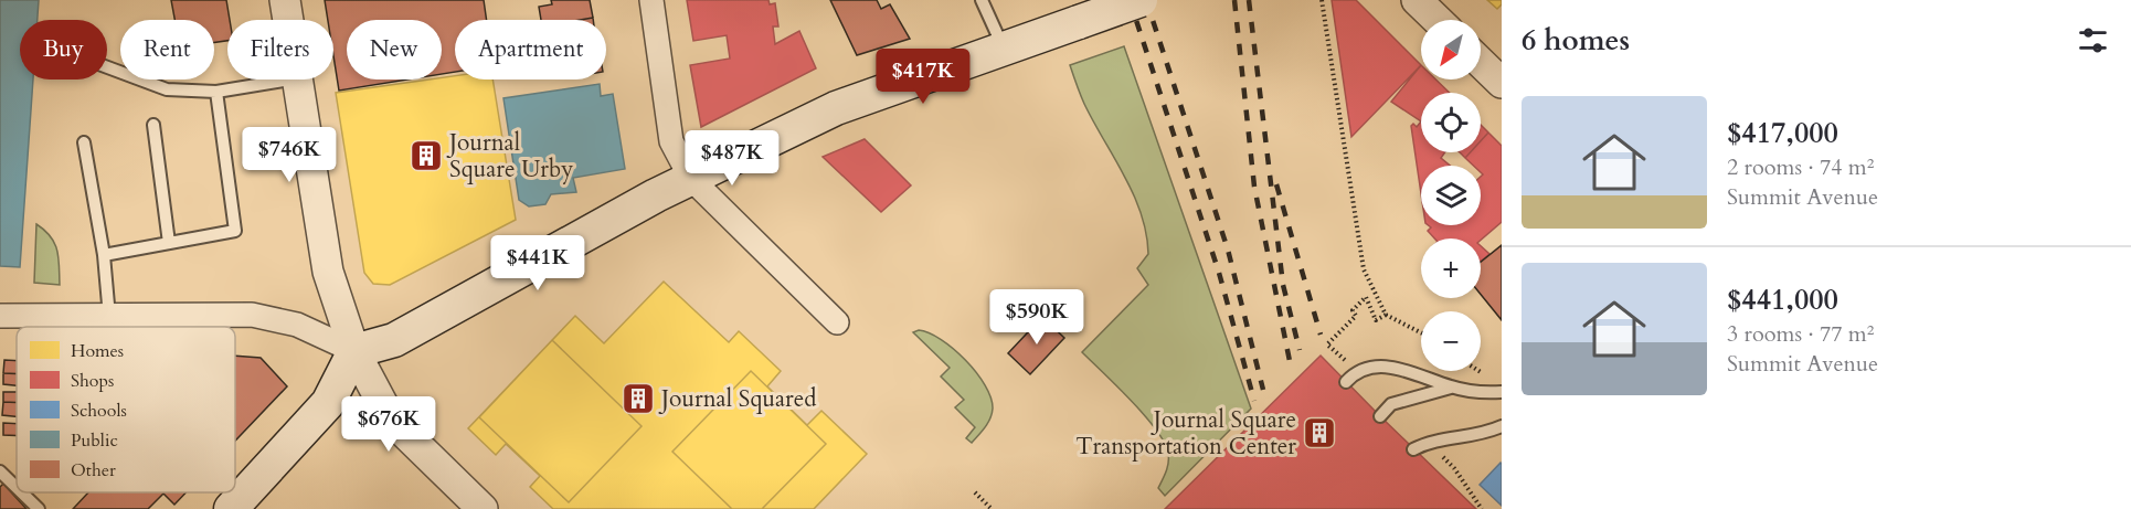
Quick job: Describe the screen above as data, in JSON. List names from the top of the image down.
{
  "places": {
    "building": ["Journal Square Urby", "Journal Squared", "Journal Square Transportation Center"]
  },
  "legend": [
    "Homes",
    "Shops",
    "Schools",
    "Public",
    "Other"
  ],
  "north": "bottom left",
  "page": {
    "heading": "6 homes",
    "map_buttons": ["+", "−"],
    "chip": [
      "Buy",
      "Rent",
      "Filters",
      "New",
      "Apartment"
    ],
    "price": [
      "$417K",
      "$746K",
      "$487K",
      "$441K",
      "$590K",
      "$676K"
    ],
    "list": [
      {
        "name": "$417,000",
        "note": "2 rooms · 74 m² · Summit Avenue"
      },
      {
        "name": "$441,000",
        "note": "3 rooms · 77 m² · Summit Avenue"
      }
    ]
  }
}
